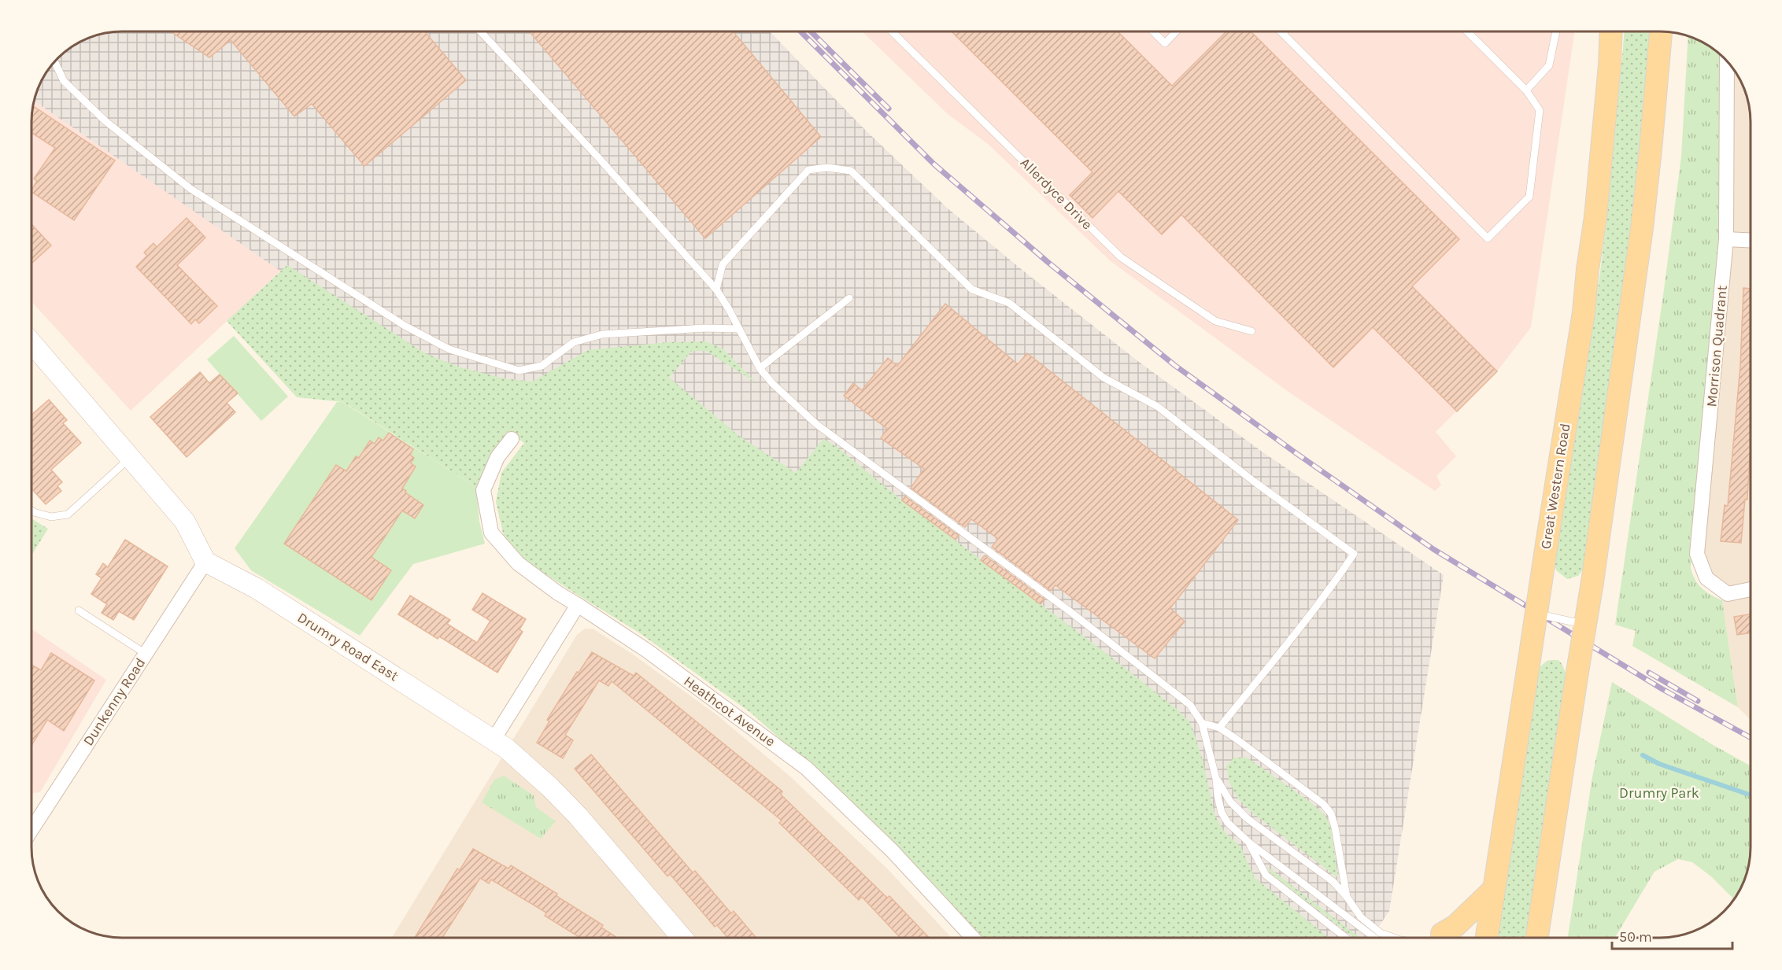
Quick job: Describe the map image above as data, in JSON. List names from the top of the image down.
{
  "streets": {
    "main road": ["Great Western Road"],
    "street": [
      "Morrison Quadrant",
      "Drumry Road East",
      "Dunkenny Road",
      "Heathcot Avenue"
    ],
    "lane": ["Allerdyce Drive"]
  },
  "crossings": [
    ["Drumry Road East", "Dunkenny Road"]
  ],
  "parks": ["Drumry Park"],
  "scale_bar": "50 m"
}
